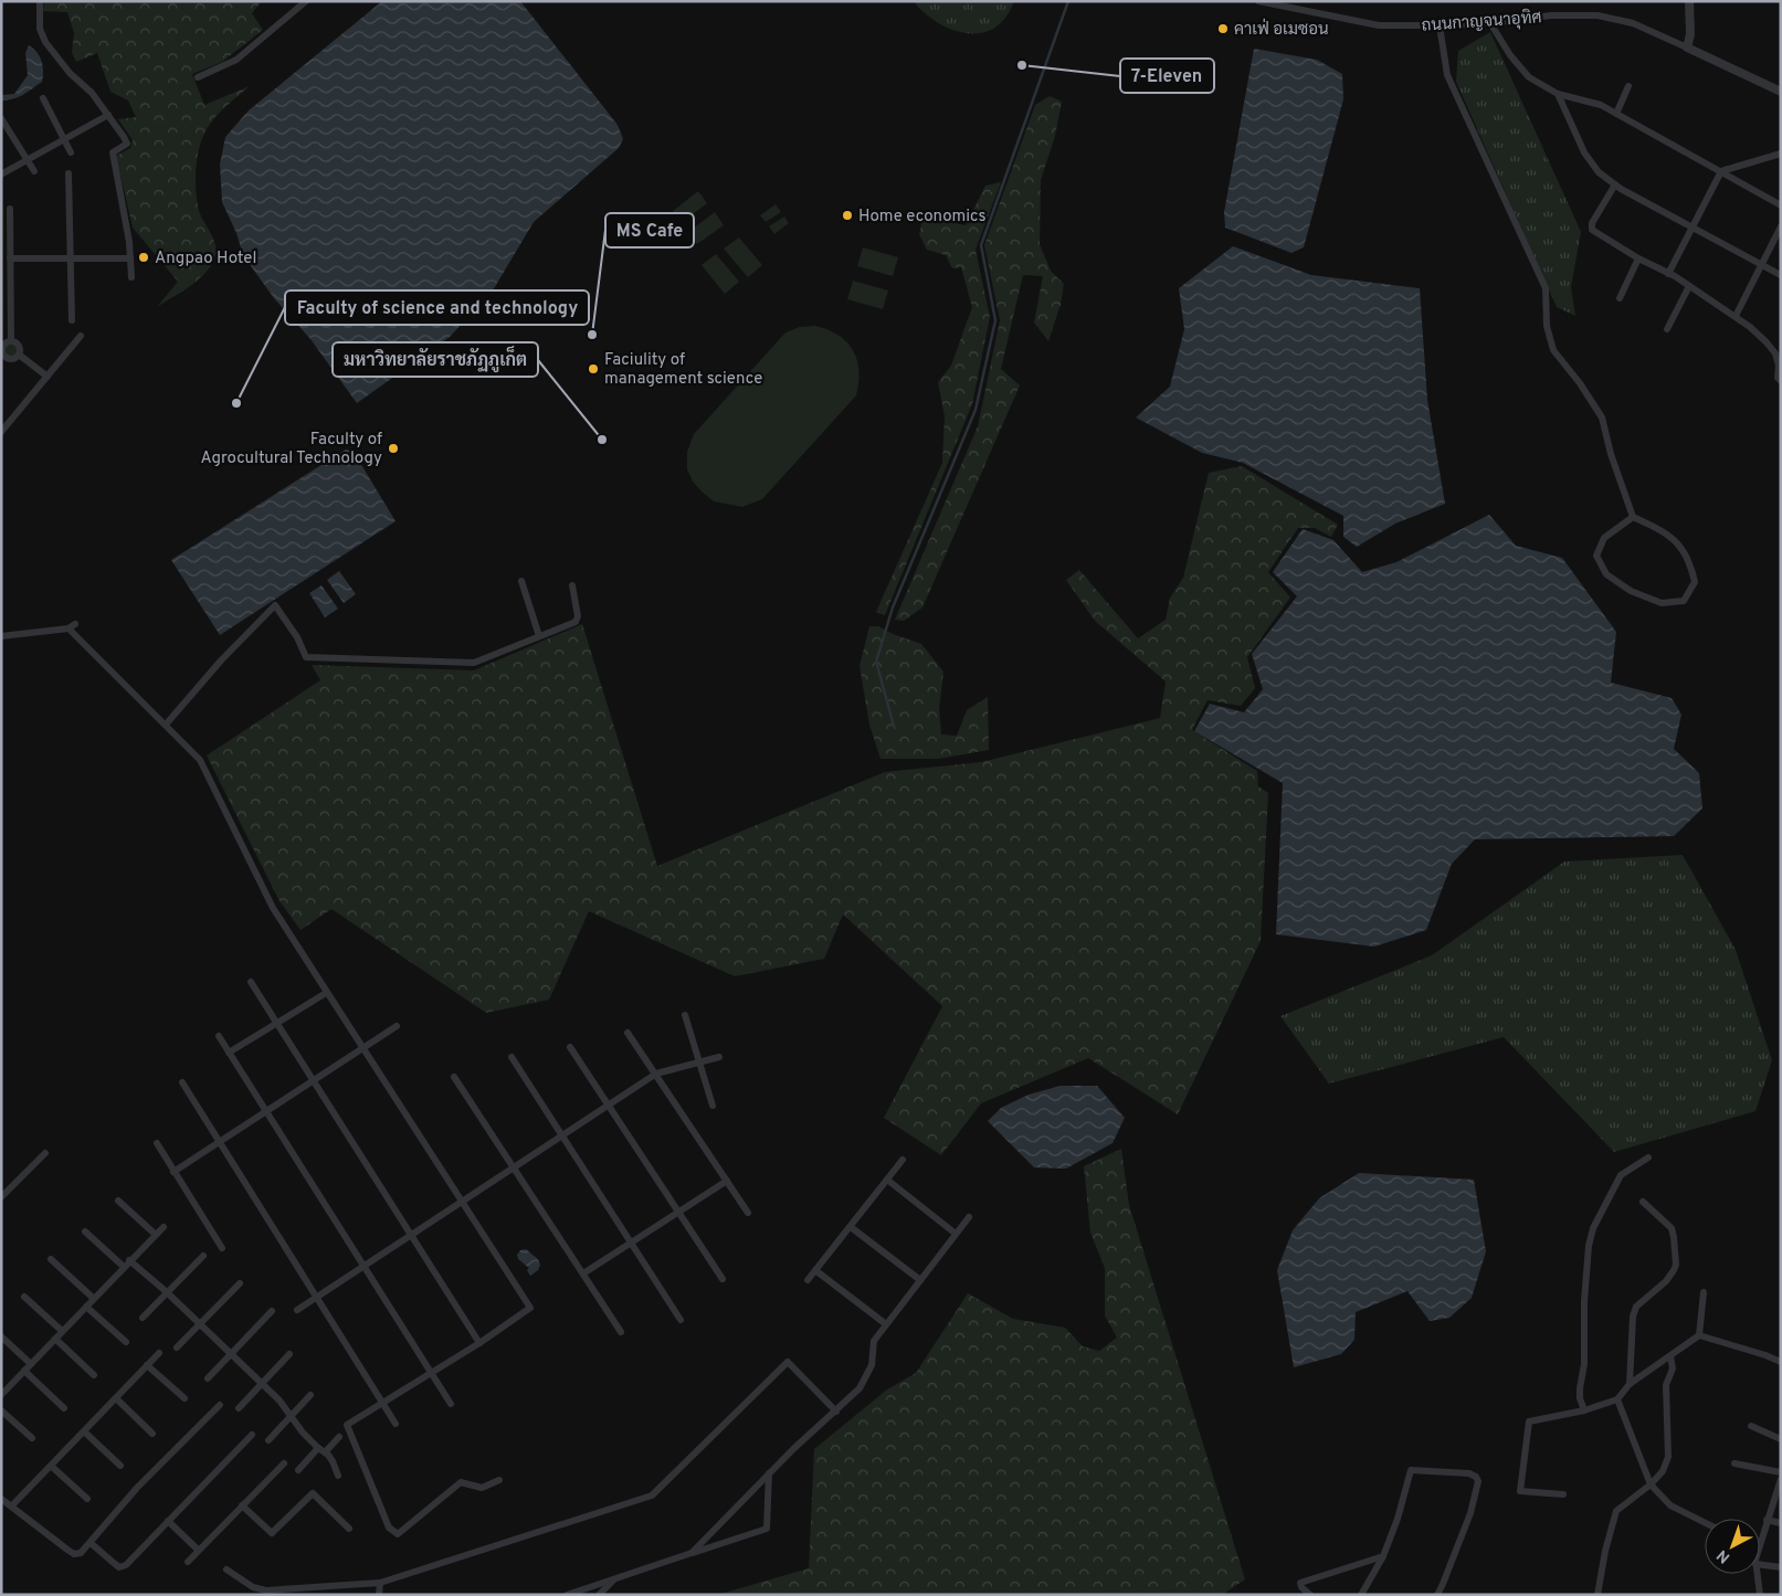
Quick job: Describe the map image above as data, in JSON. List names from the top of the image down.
{
  "streets": {
    "street": ["ถนนกาญจนาอุทิศ"]
  },
  "places": [
    "คาเฟ่ อเมซอน",
    "7-Eleven",
    "Home economics",
    "Angpao Hotel",
    "MS Cafe",
    "Faciulity of management science",
    "Faculty of science and technology",
    "มหาวิทยาลัยราชภัฏภูเก็ต",
    "Faculty of Agrocultural Technology"
  ],
  "north": "bottom left"
}
